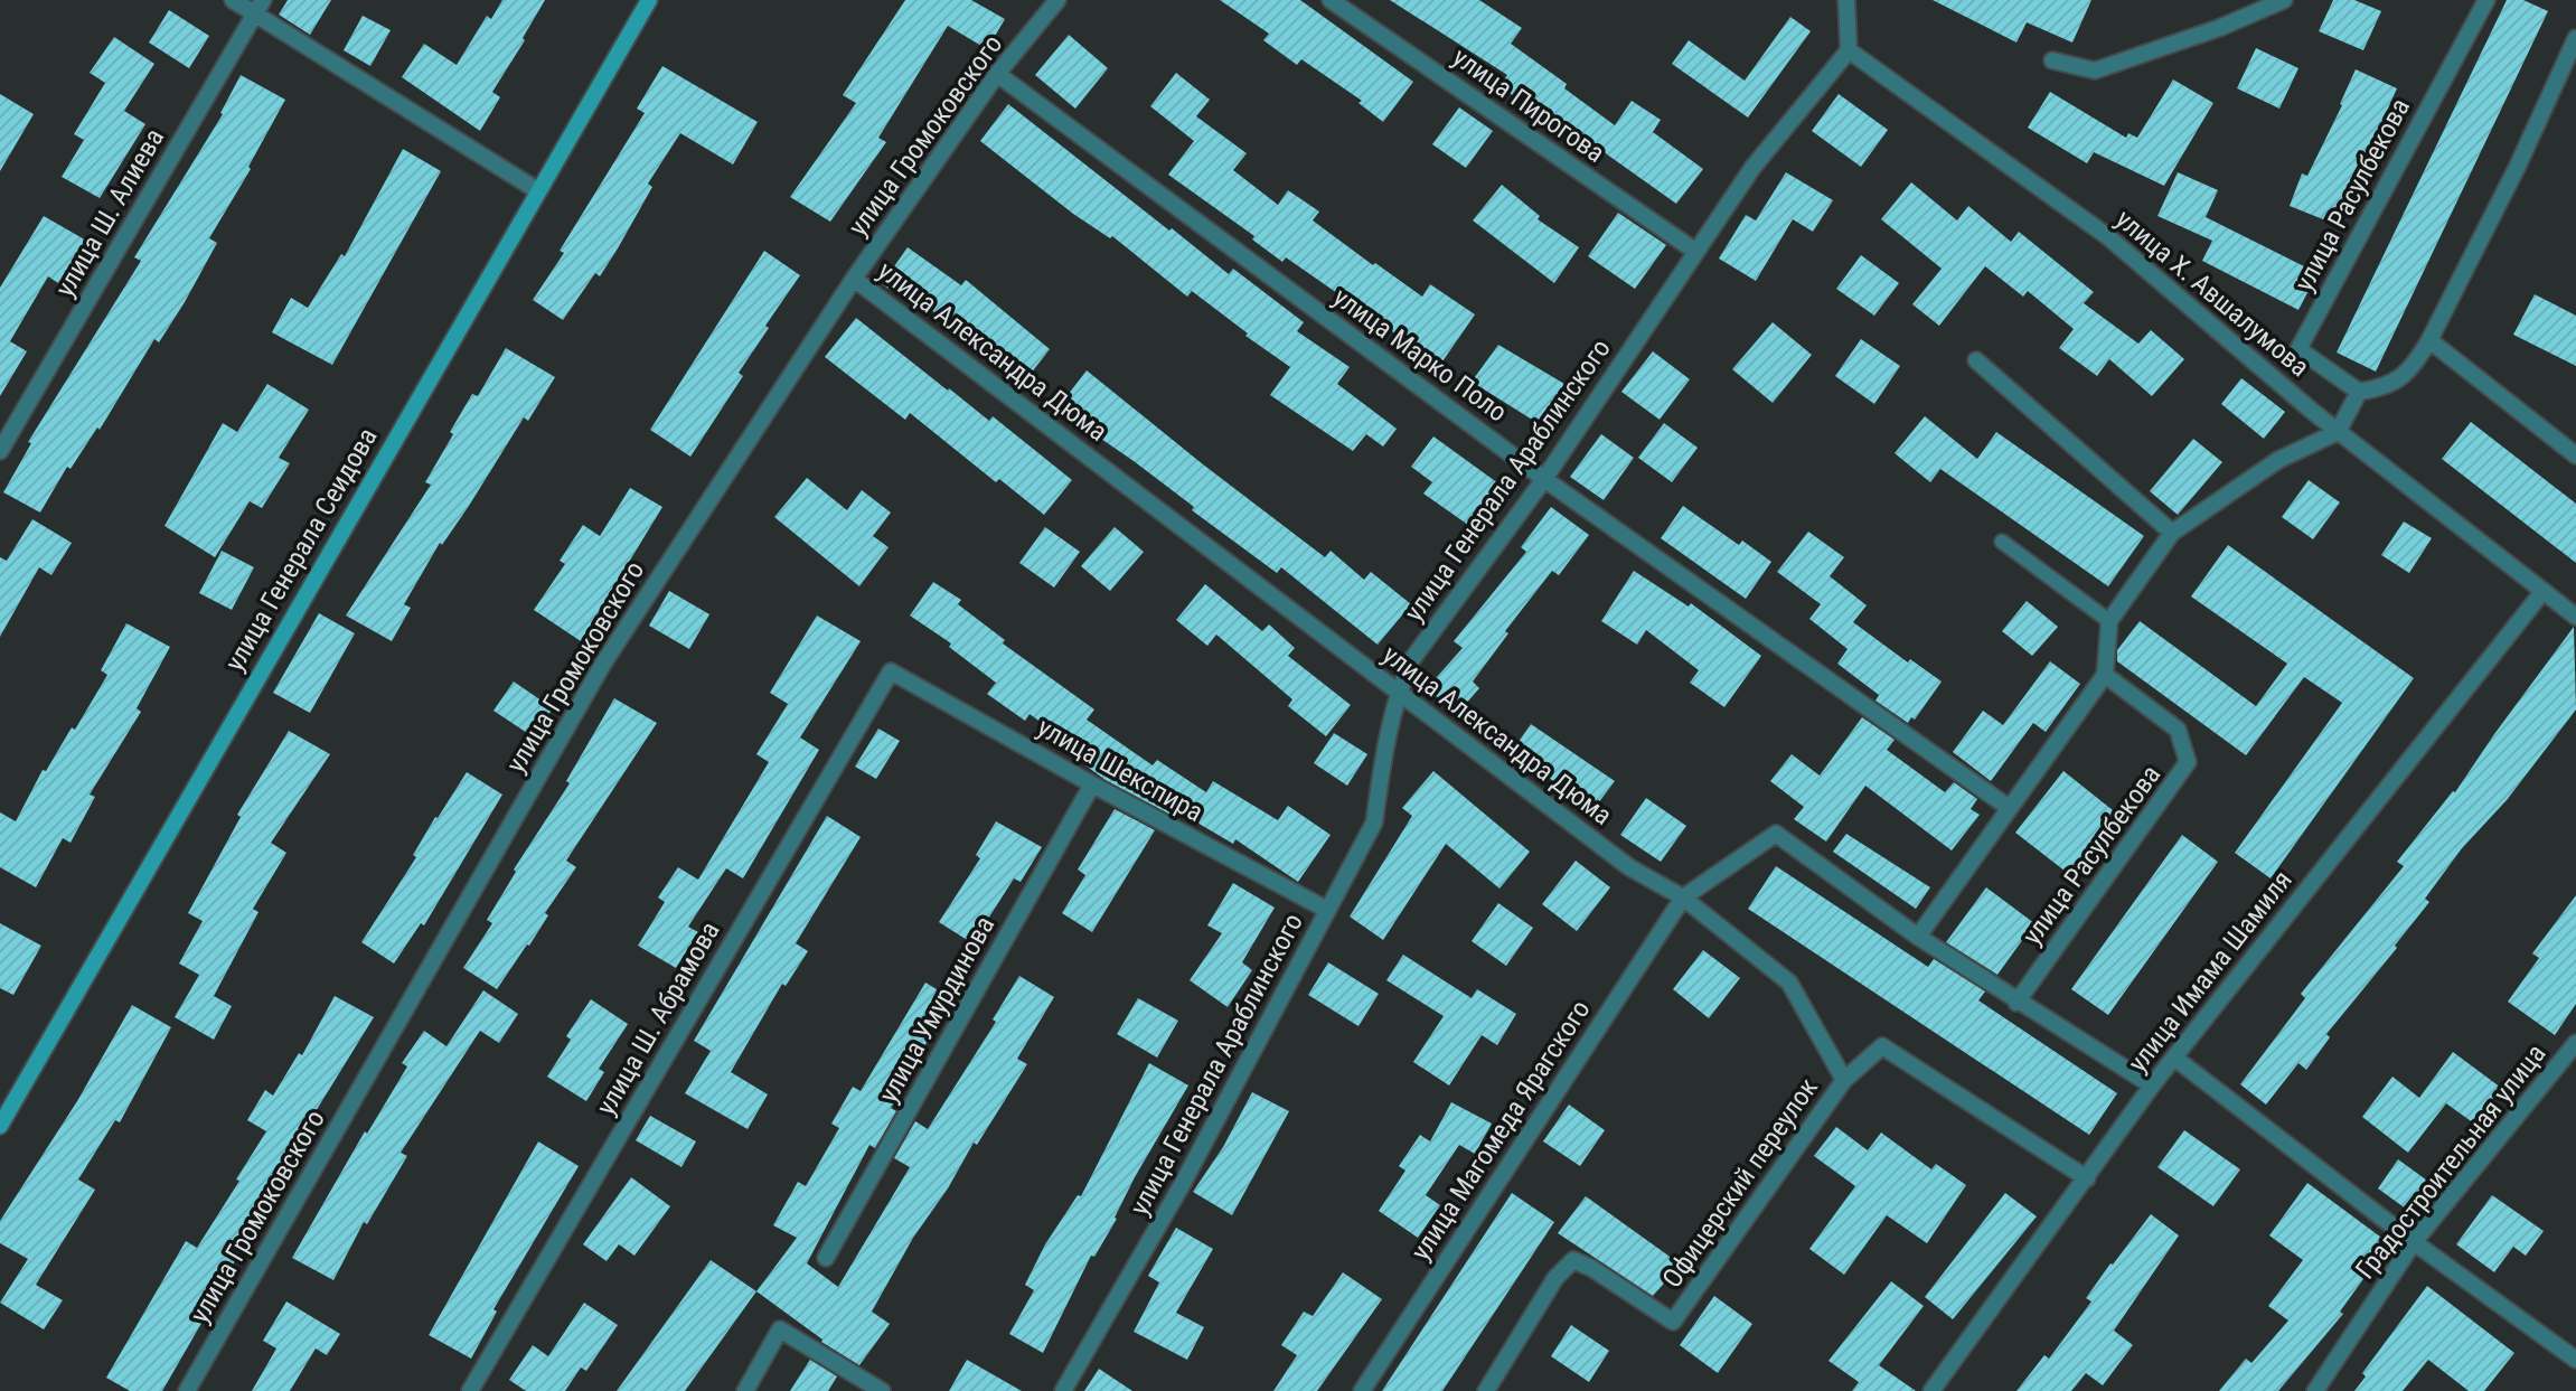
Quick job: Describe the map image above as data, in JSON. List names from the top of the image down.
{
  "streets": {
    "street": [
      "улица Пирогова",
      "улица Громоковского",
      "улица Расулбекова",
      "улица Ш. Алиева",
      "улица Х. Авшалумова",
      "улица Александра Дюма",
      "улица Марко Поло",
      "улица Генерала Араблинского",
      "улица Генерала Сеидова",
      "улица Шекспира",
      "улица Имама Шамиля",
      "улица Умурдинова",
      "улица Ш. Абрамова",
      "улица Магомеда Ярагского",
      "Градостроительная улица",
      "Офицерский переулок"
    ]
  },
  "crossings": [
    ["улица Пирогова", "улица Генерала Араблинского"],
    ["улица Громоковского", "улица Александра Дюма"],
    ["улица Громоковского", "улица Марко Поло"],
    ["улица Х. Авшалумова", "улица Генерала Араблинского"],
    ["улица Х. Авшалумова", "улица Имама Шамиля"],
    ["улица Александра Дюма", "улица Генерала Араблинского"],
    ["улица Александра Дюма", "улица Магомеда Ярагского"],
    ["улица Александра Дюма", "Офицерский переулок"],
    ["улица Марко Поло", "улица Генерала Араблинского"],
    ["улица Генерала Араблинского", "улица Шекспира"],
    ["улица Шекспира", "улица Умурдинова"],
    ["улица Шекспира", "улица Ш. Абрамова"]
  ]
}
